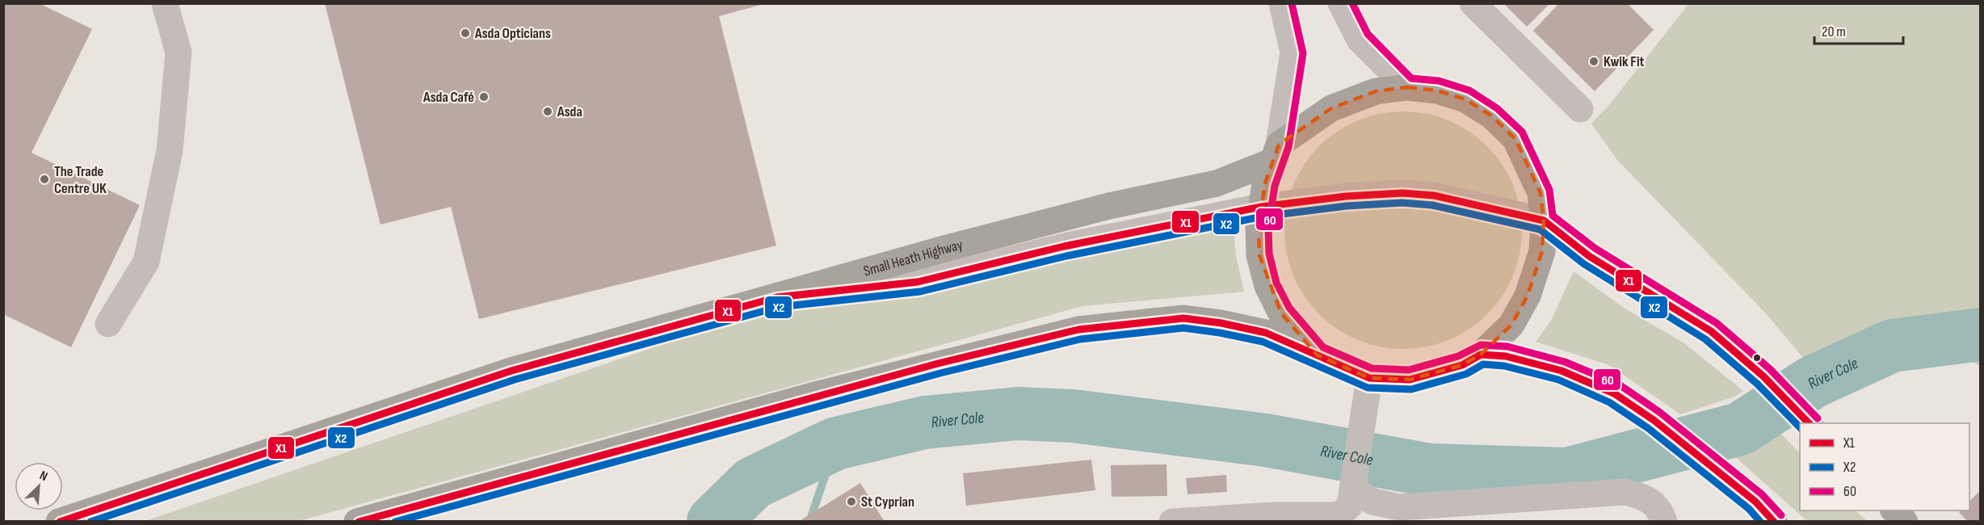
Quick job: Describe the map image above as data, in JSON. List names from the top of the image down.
{
  "streets": {
    "highway": ["Small Heath Highway"]
  },
  "water": ["River Cole"],
  "places": [
    "Asda Opticians",
    "Kwik Fit",
    "Asda Café",
    "Asda",
    "The Trade Centre UK",
    "St Cyprian"
  ],
  "lines": ["transit line 60", "transit line X1", "transit line X2"],
  "legend": ["X1", "X2", "60"],
  "scale_bar": "20 m",
  "north": "top right"
}
